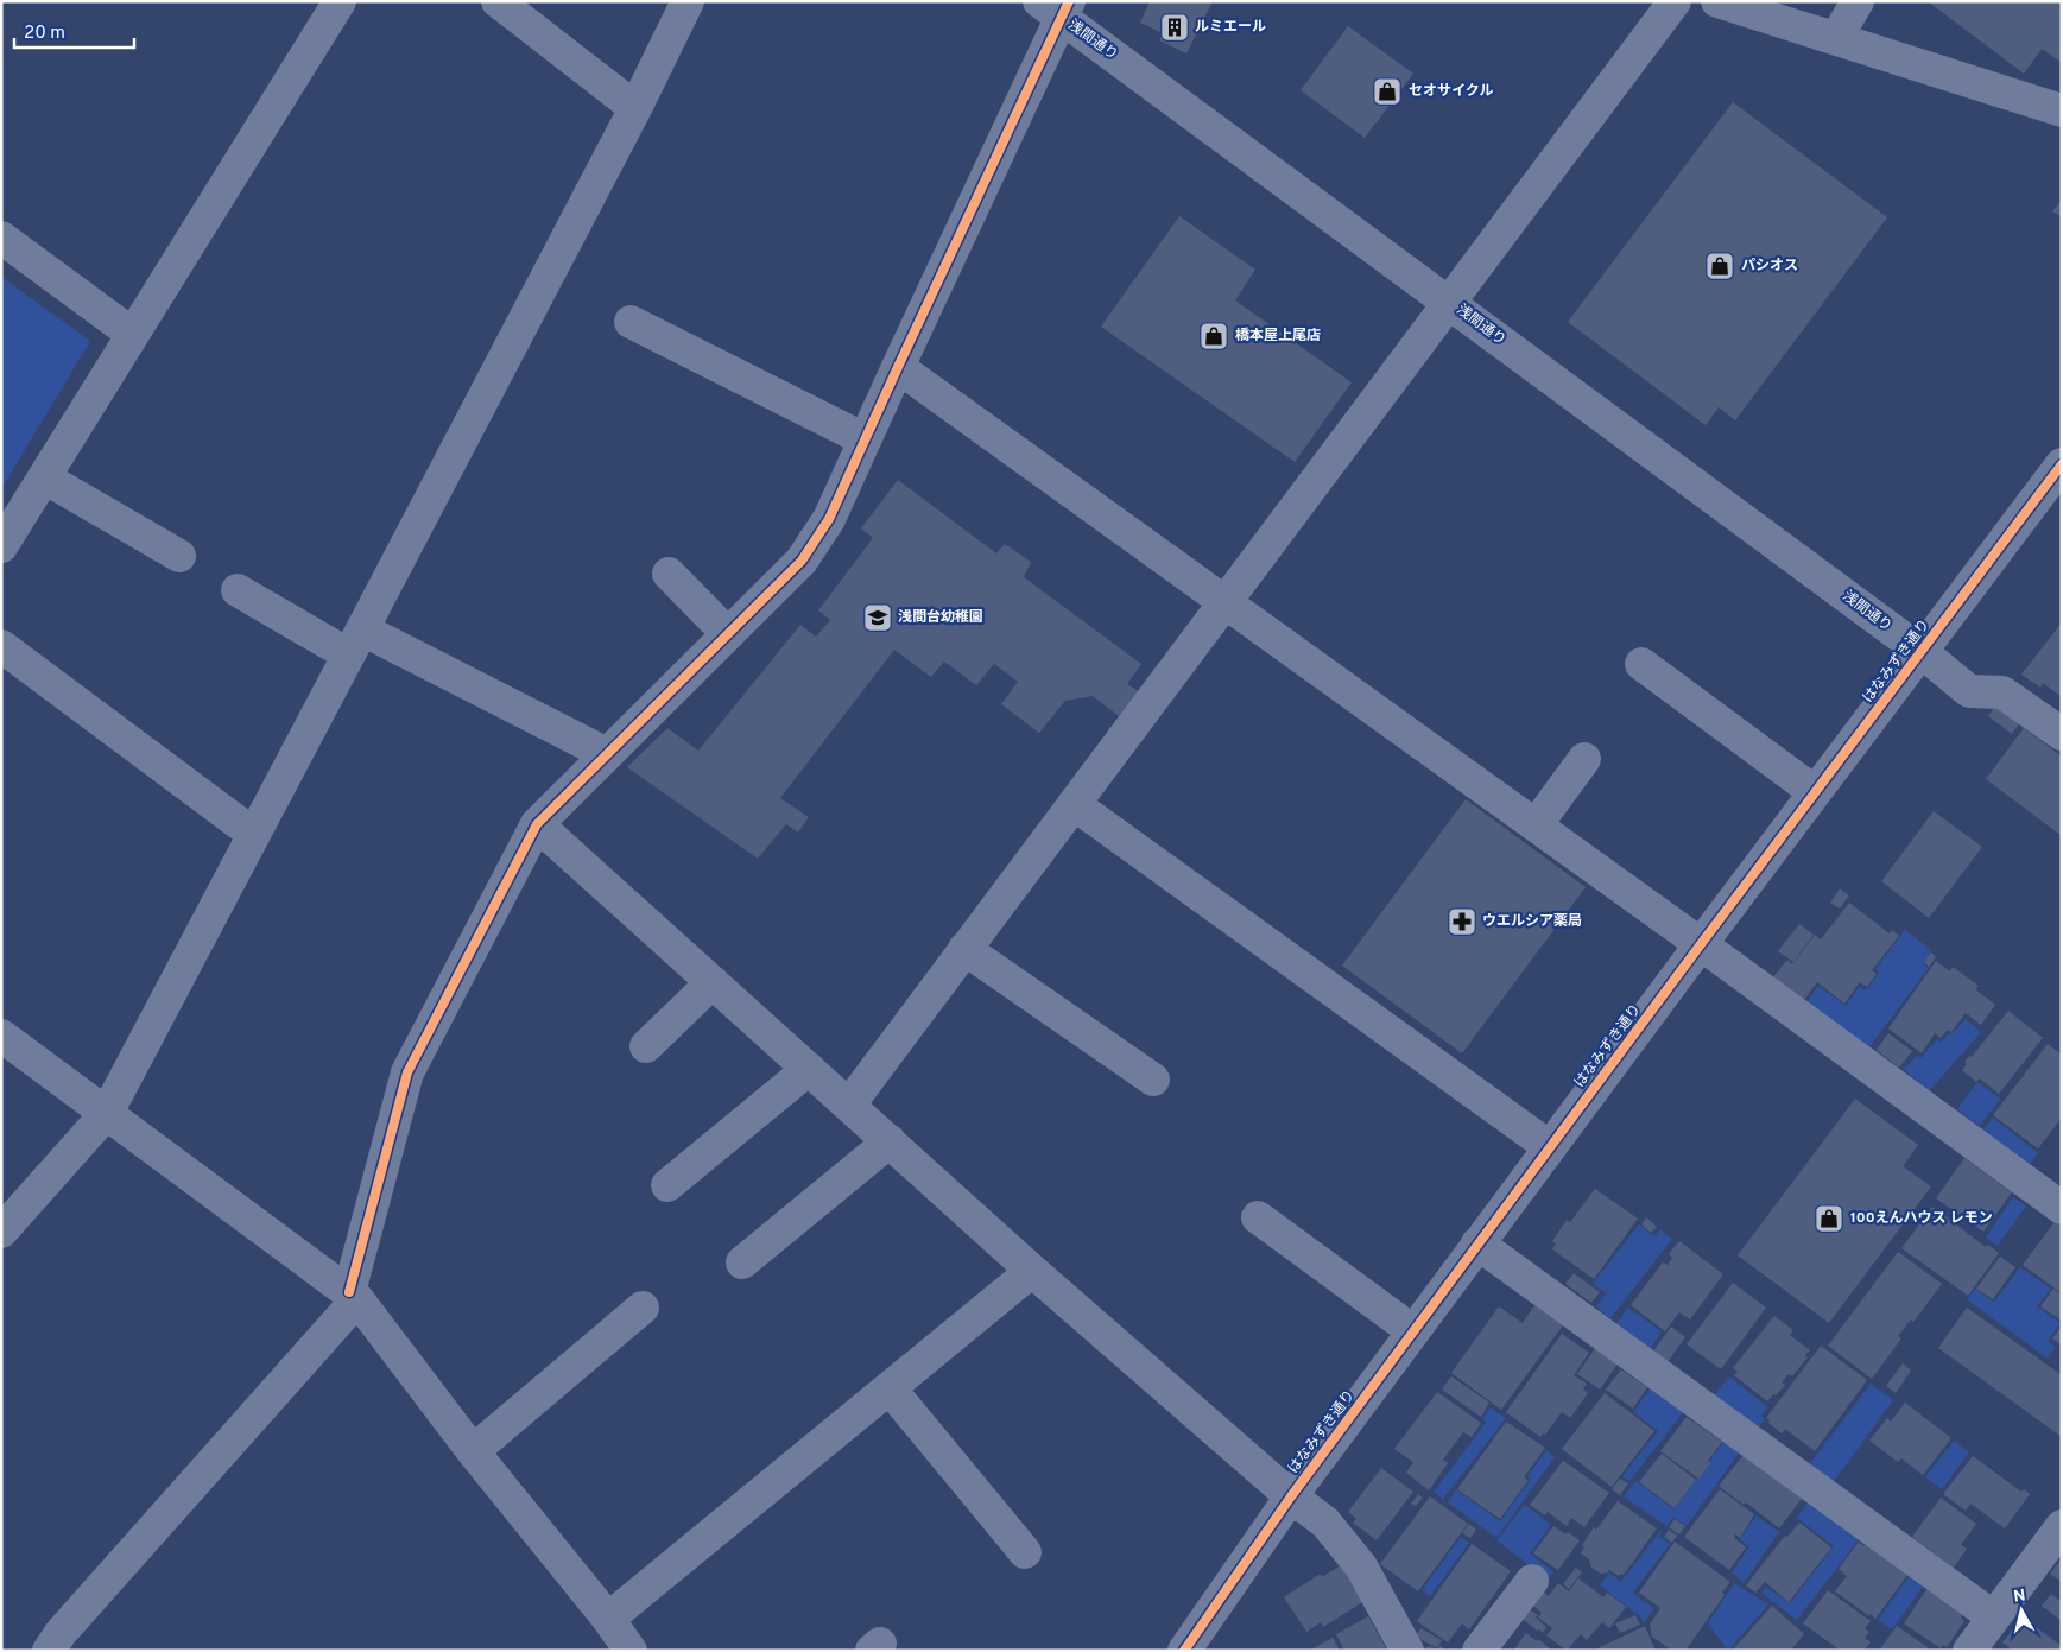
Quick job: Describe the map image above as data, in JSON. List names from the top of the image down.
{
  "streets": {
    "street": ["浅間通り", "はなみずき通り"]
  },
  "crossings": [
    ["浅間通り", "はなみずき通り"]
  ],
  "places": {
    "building": ["ルミエール"],
    "shop": [
      "セオサイクル",
      "パシオス",
      "橋本屋上尾店",
      "100えんハウス レモン"
    ],
    "school or university": ["浅間台幼稚園"],
    "pharmacy": ["ウエルシア薬局"]
  },
  "scale_bar": "20 m",
  "north": "top"
}
